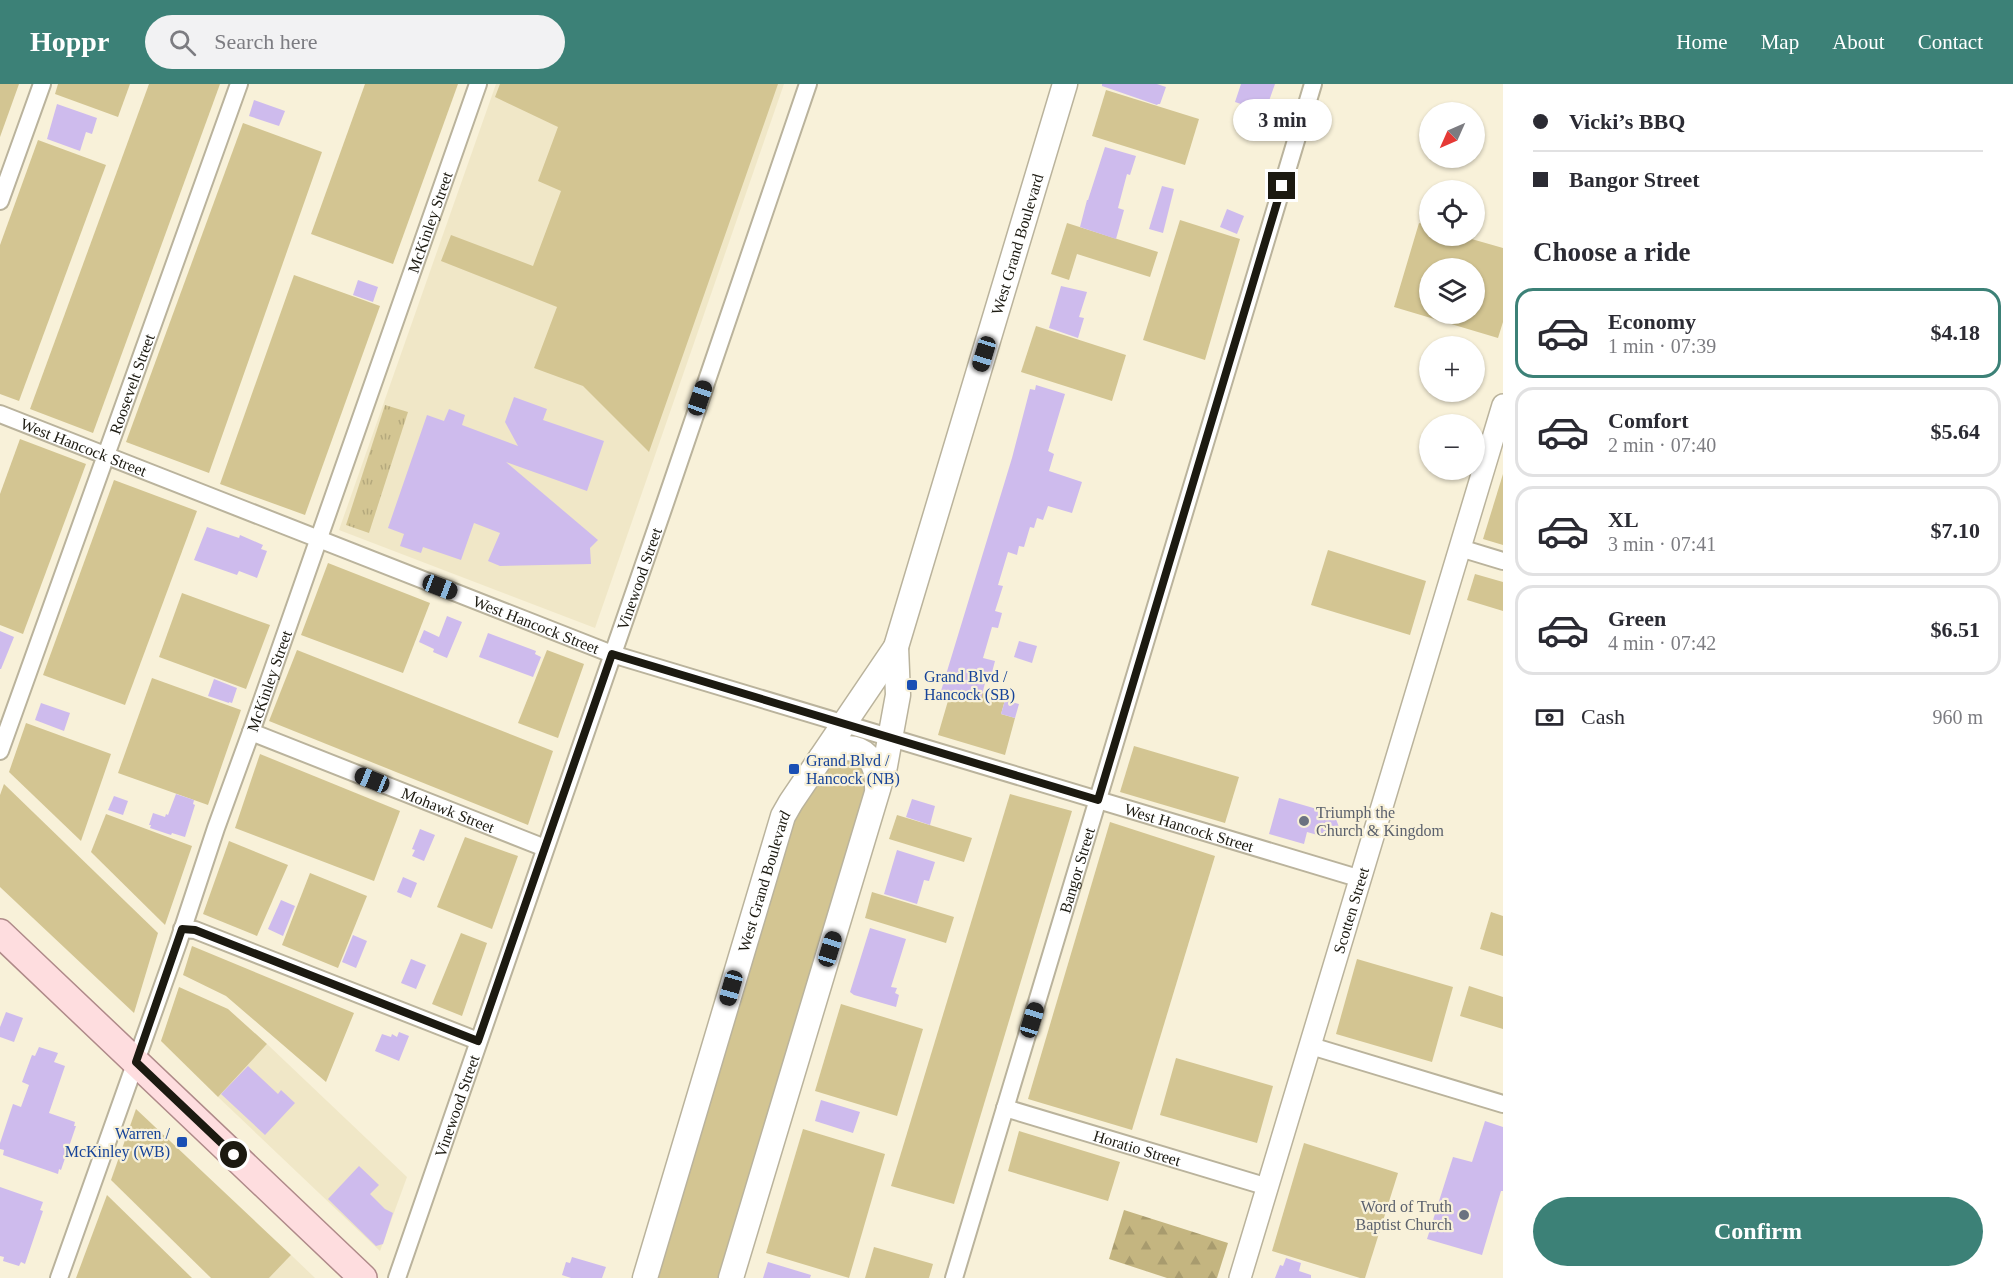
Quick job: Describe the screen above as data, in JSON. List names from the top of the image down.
{
  "streets": {
    "main road": ["West Grand Boulevard"],
    "street": [
      "McKinley Street",
      "Roosevelt Street",
      "West Hancock Street",
      "Vinewood Street",
      "Mohawk Street",
      "Bangor Street",
      "Scotten Street",
      "Horatio Street"
    ]
  },
  "crossings": [
    ["McKinley Street", "West Hancock Street"],
    ["McKinley Street", "Mohawk Street"],
    ["West Grand Boulevard", "West Hancock Street"],
    ["Roosevelt Street", "West Hancock Street"],
    ["West Hancock Street", "Vinewood Street"],
    ["West Hancock Street", "Bangor Street"],
    ["West Hancock Street", "Scotten Street"],
    ["Vinewood Street", "Mohawk Street"],
    ["Bangor Street", "Horatio Street"],
    ["Scotten Street", "Horatio Street"]
  ],
  "places": {
    "transit": ["Grand Blvd / Hancock (SB)", "Grand Blvd / Hancock (NB)", "Warren / McKinley (WB)"],
    "other": ["Triumph the Church & Kingdom", "Word of Truth Baptist Church"]
  },
  "north": "bottom left",
  "page": {
    "header": "Hoppr",
    "search": "Search here",
    "nav": [
      "Home",
      "Map",
      "About",
      "Contact"
    ],
    "banner": ["Vicki’s BBQ", "Bangor Street"],
    "bubble": "3 min",
    "map_buttons": ["+", "−"],
    "heading": "Choose a ride",
    "list": [
      {
        "name": "Economy",
        "note": "1 min · 07:39",
        "value": "$4.18"
      },
      {
        "name": "Comfort",
        "note": "2 min · 07:40",
        "value": "$5.64"
      },
      {
        "name": "XL",
        "note": "3 min · 07:41",
        "value": "$7.10"
      },
      {
        "name": "Green",
        "note": "4 min · 07:42",
        "value": "$6.51"
      }
    ],
    "pay": ["Cash", "960 m"],
    "buttons": "Confirm"
  }
}
